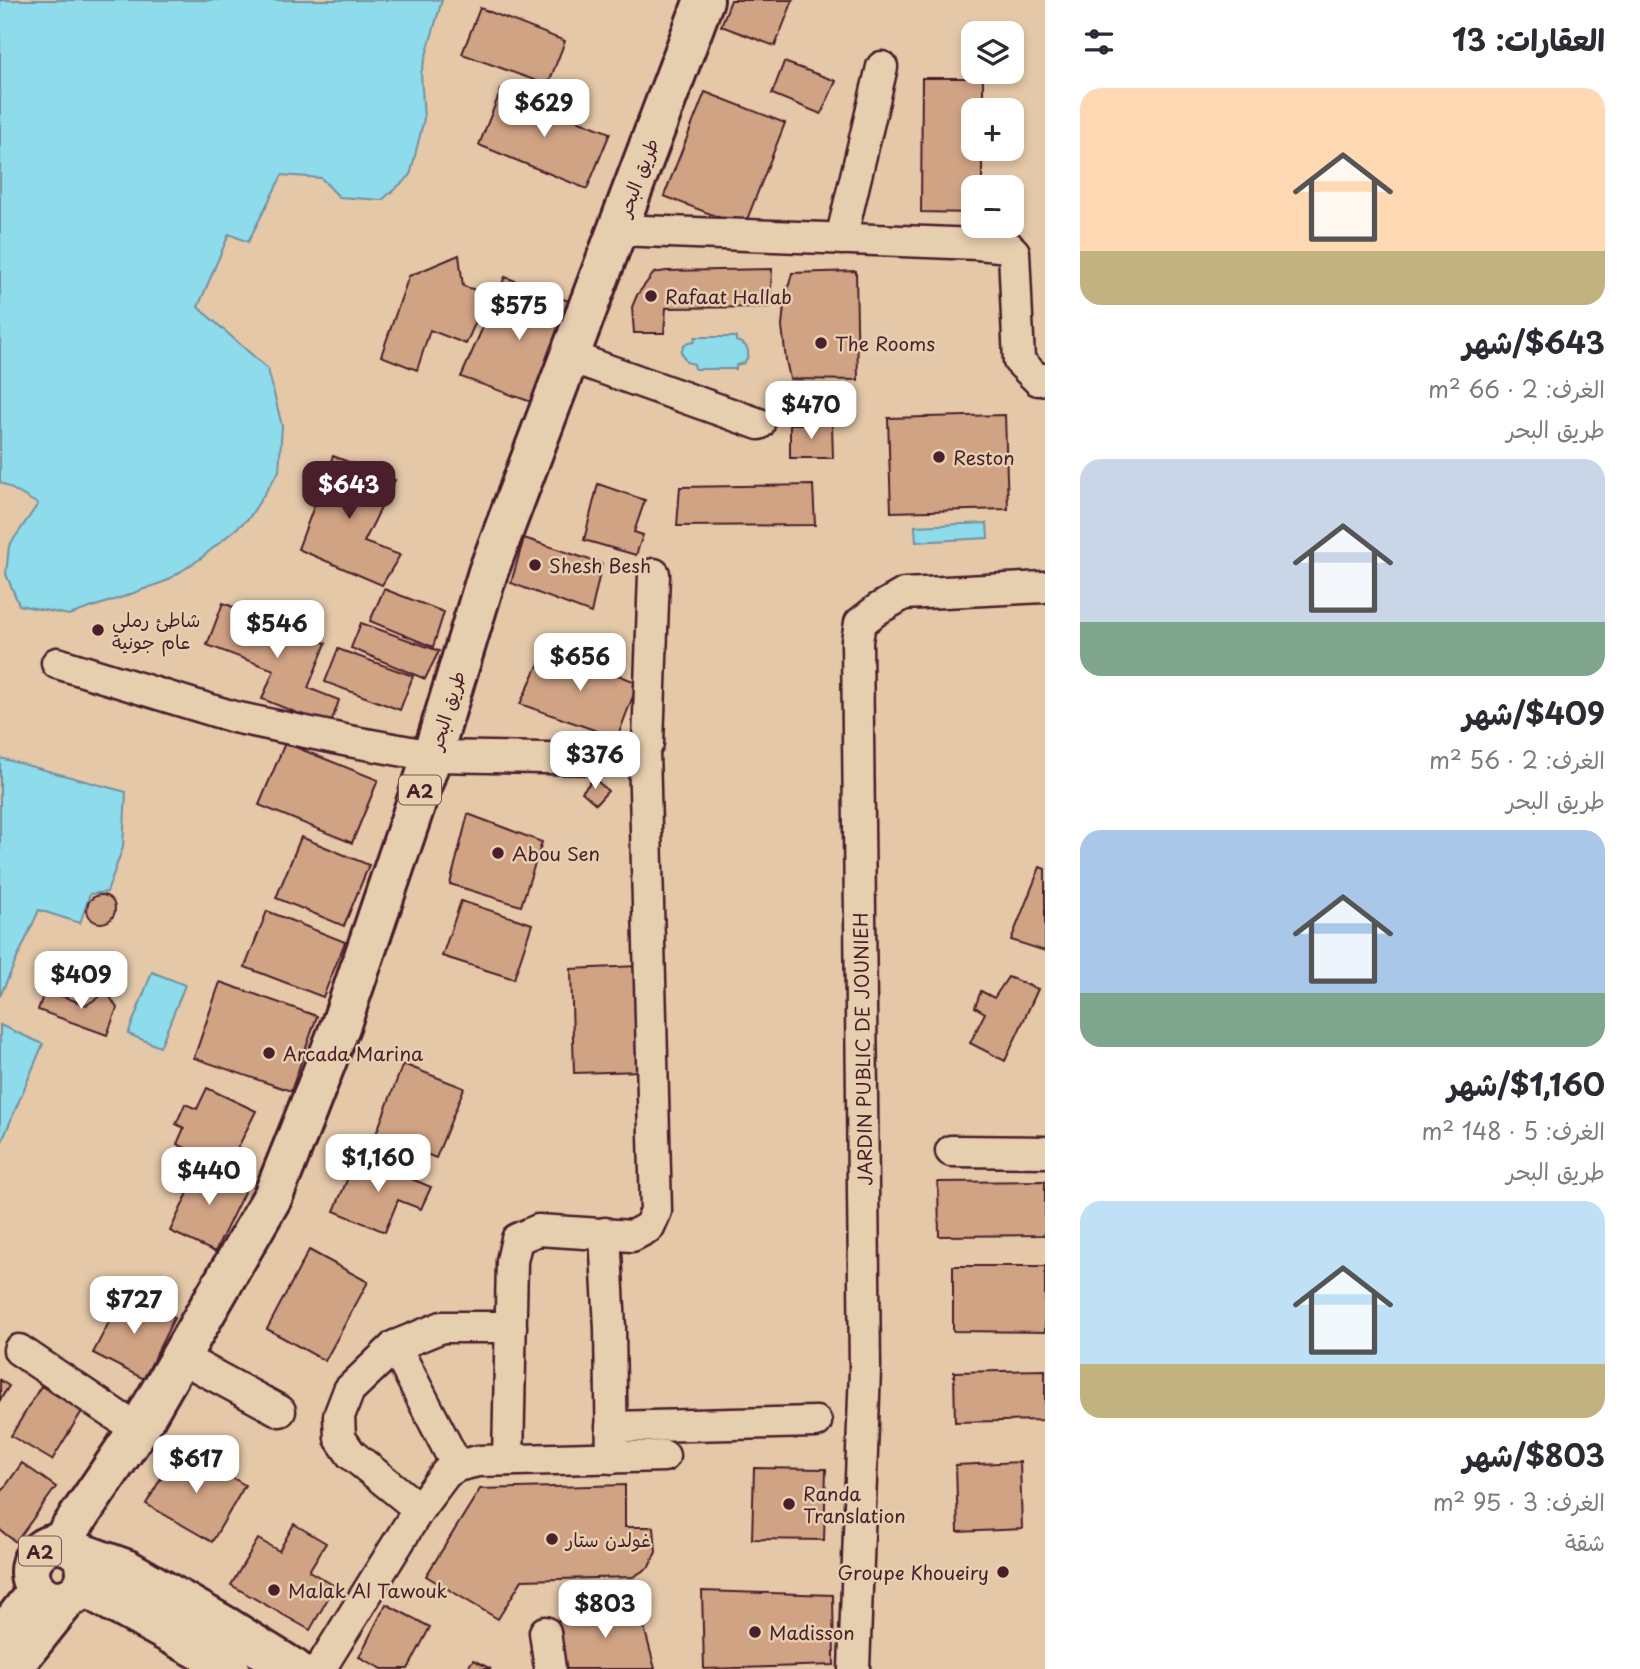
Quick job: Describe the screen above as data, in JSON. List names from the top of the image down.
{
  "streets": {
    "main road": ["طريق البحر", "A2"],
    "street": ["JARDIN PUBLIC DE JOUNIEH"]
  },
  "places": [
    "Rafaat Hallab",
    "The Rooms",
    "Reston",
    "Shesh Besh",
    "شاطئ رملي عام جونية",
    "Abou Sen",
    "Arcada Marina",
    "Randa Translation",
    "غولدن ستار",
    "Groupe Khoueiry",
    "Malak Al Tawouk",
    "Madisson"
  ],
  "page": {
    "heading": "العقارات: 13",
    "map_buttons": ["+", "−"],
    "price": [
      "$629",
      "$575",
      "$470",
      "$643",
      "$546",
      "$656",
      "$376",
      "$409",
      "$1,160",
      "$440",
      "$727",
      "$617",
      "$803"
    ],
    "list": [
      {
        "name": "$643/شهر",
        "note": "الغرف: 2 · 66 m² · طريق البحر"
      },
      {
        "name": "$409/شهر",
        "note": "الغرف: 2 · 56 m² · طريق البحر"
      },
      {
        "name": "$1,160/شهر",
        "note": "الغرف: 5 · 148 m² · طريق البحر"
      },
      {
        "name": "$803/شهر",
        "note": "الغرف: 3 · 95 m² · شقة"
      }
    ]
  }
}
